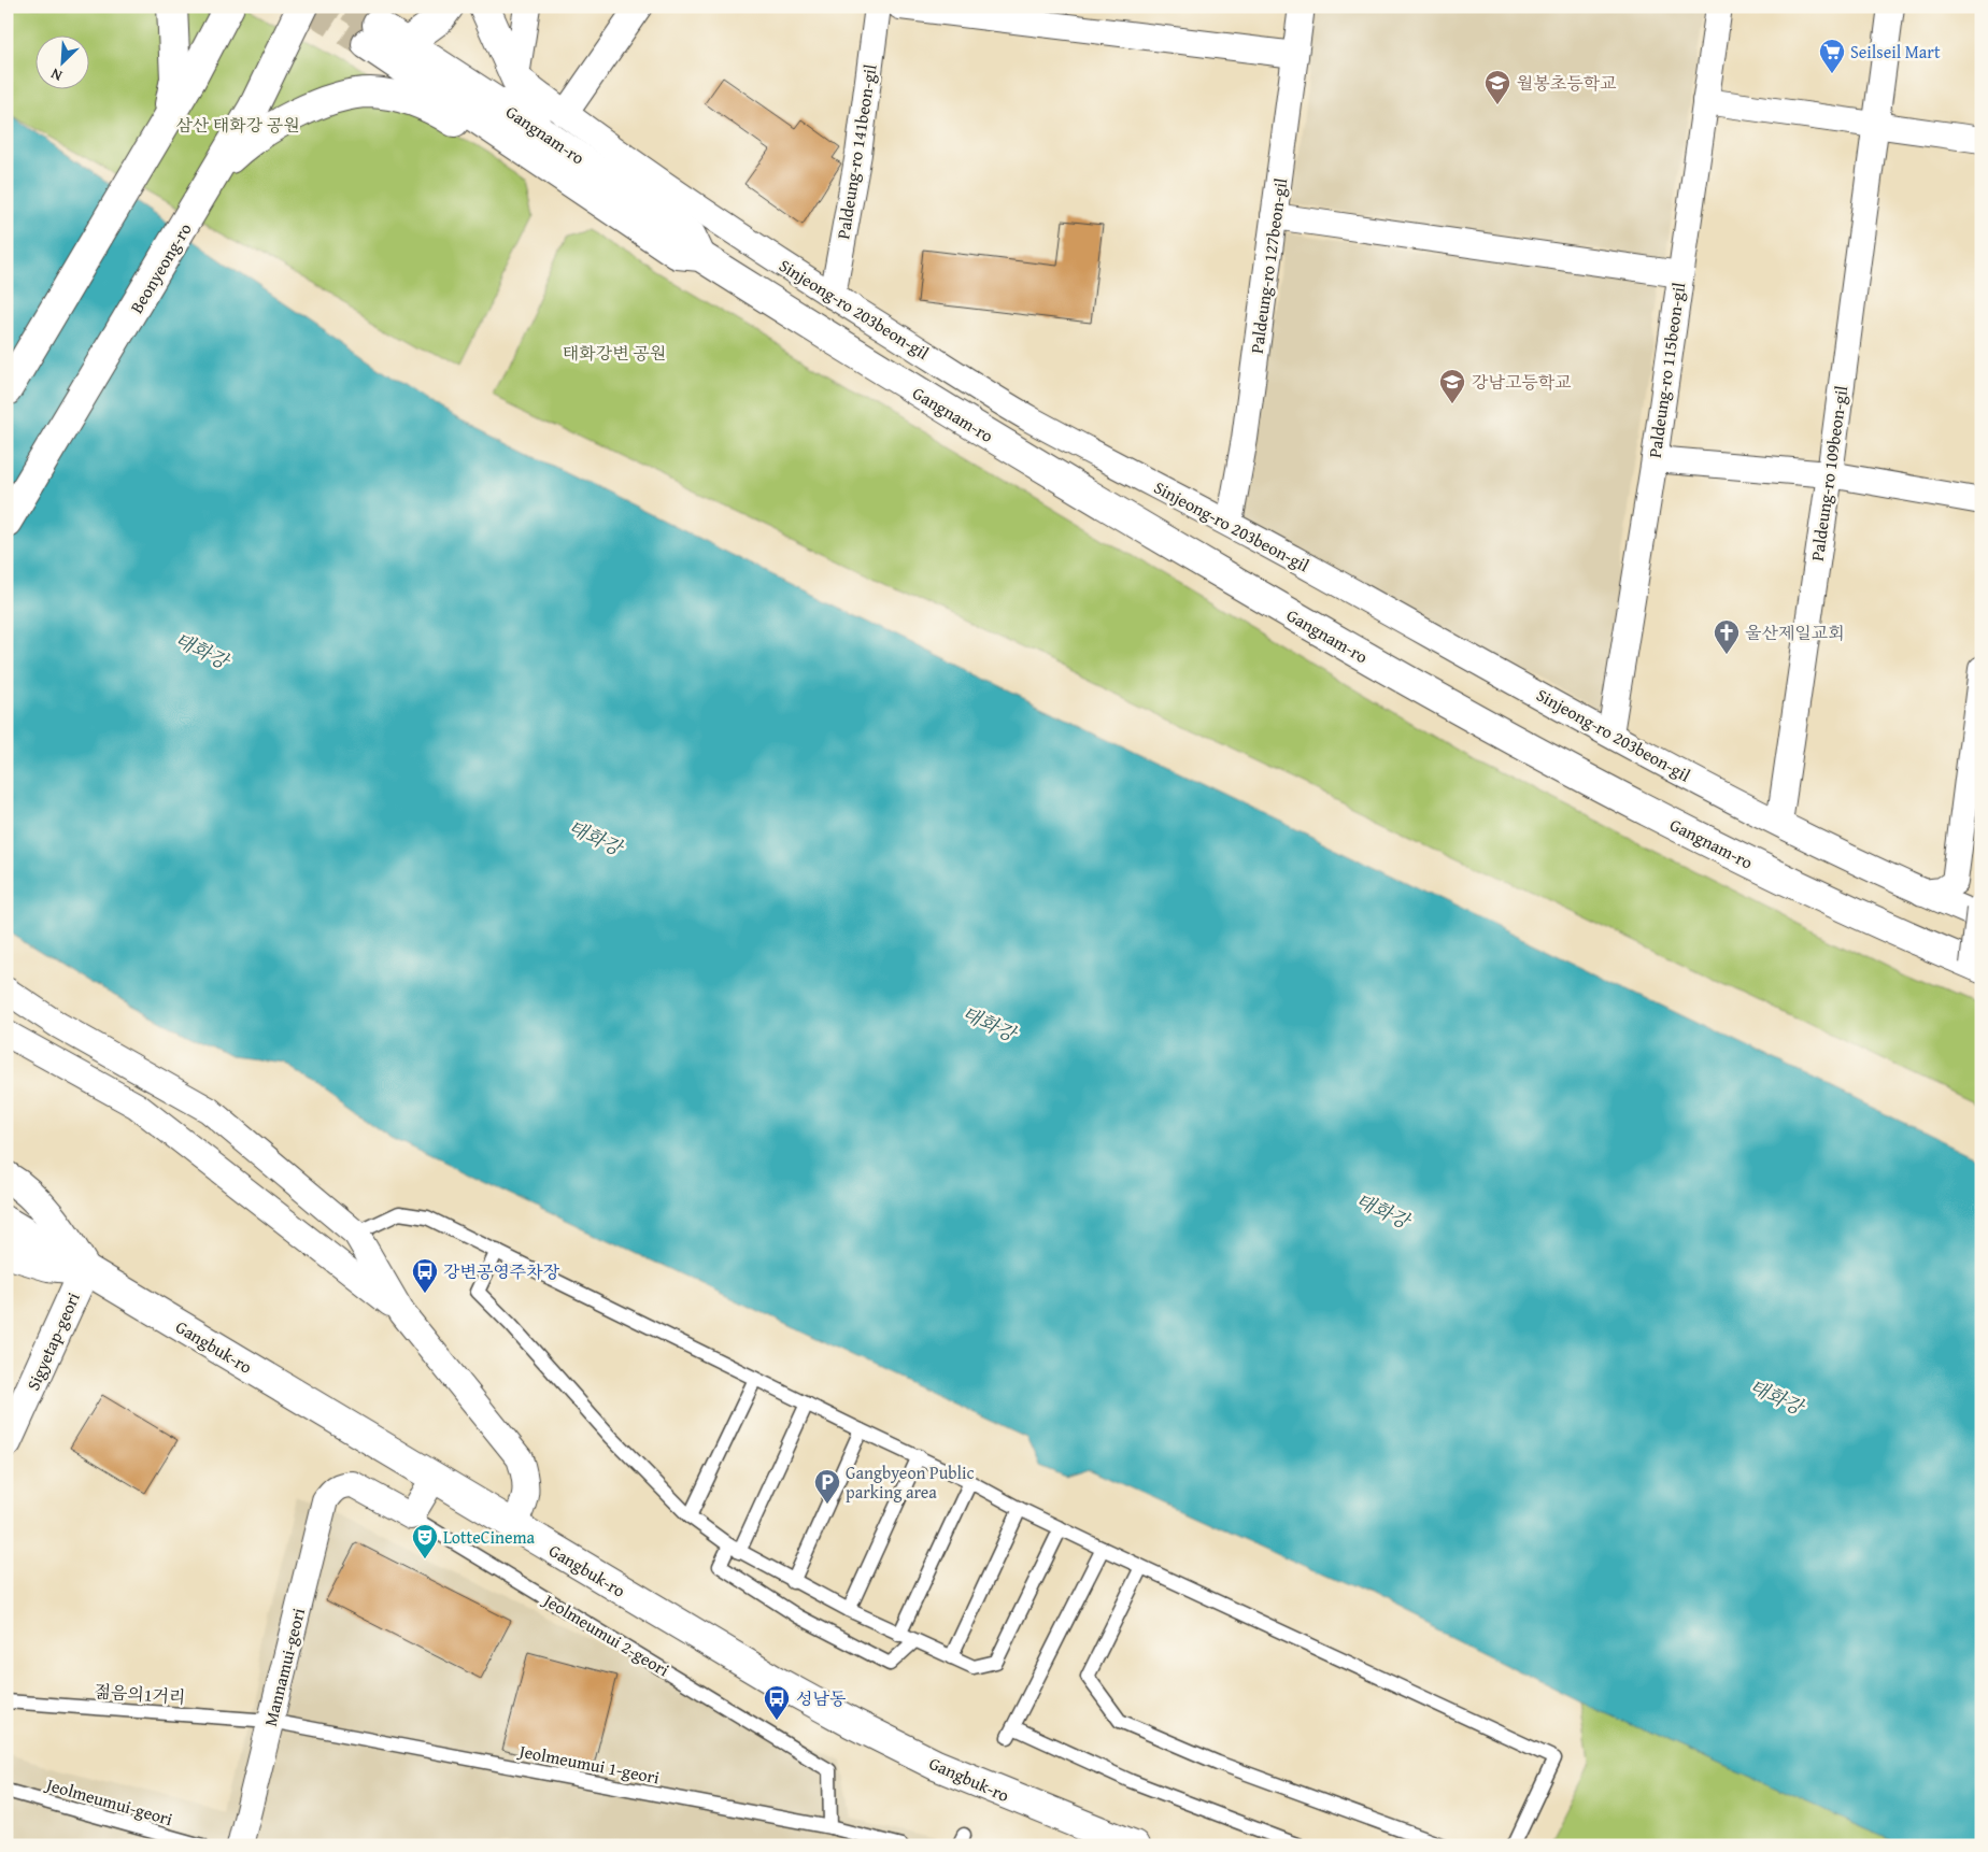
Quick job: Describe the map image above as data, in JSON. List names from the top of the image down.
{
  "streets": {
    "main road": [
      "Gangnam-ro",
      "Beonyeong-ro",
      "Sigyetap-geori",
      "Gangbuk-ro"
    ],
    "street": [
      "Paldeung-ro 141beon-gil",
      "Paldeung-ro 127beon-gil",
      "Sinjeong-ro 203beon-gil",
      "Paldeung-ro 115beon-gil",
      "Paldeung-ro 109beon-gil",
      "Jeolmeumui 2-geori",
      "Mannamui-geori"
    ],
    "lane": ["젊음의1거리", "Jeolmeumui 1-geori", "Jeolmeumui-geori"]
  },
  "crossings": [
    ["Paldeung-ro 141beon-gil", "Sinjeong-ro 203beon-gil"],
    ["Paldeung-ro 127beon-gil", "Sinjeong-ro 203beon-gil"],
    ["Sinjeong-ro 203beon-gil", "Paldeung-ro 115beon-gil"],
    ["Sinjeong-ro 203beon-gil", "Paldeung-ro 109beon-gil"],
    ["Sigyetap-geori", "Gangbuk-ro"],
    ["Jeolmeumui 2-geori", "Mannamui-geori"],
    ["Jeolmeumui 2-geori", "Jeolmeumui 1-geori"],
    ["Mannamui-geori", "젊음의1거리"],
    ["Mannamui-geori", "Jeolmeumui 1-geori"],
    ["젊음의1거리", "Jeolmeumui 1-geori"]
  ],
  "water": ["태화강"],
  "parks": ["삼산 태화강 공원", "태화강변 공원"],
  "places": {
    "supermarket": ["Seilseil Mart"],
    "school or university": ["월봉초등학교", "강남고등학교"],
    "church": ["울산제일교회"],
    "bus stop": ["강변공영주차장", "성남동"],
    "parking": ["Gangbyeon Public parking area"],
    "theatre": ["LotteCinema"]
  },
  "north": "bottom left"
}
